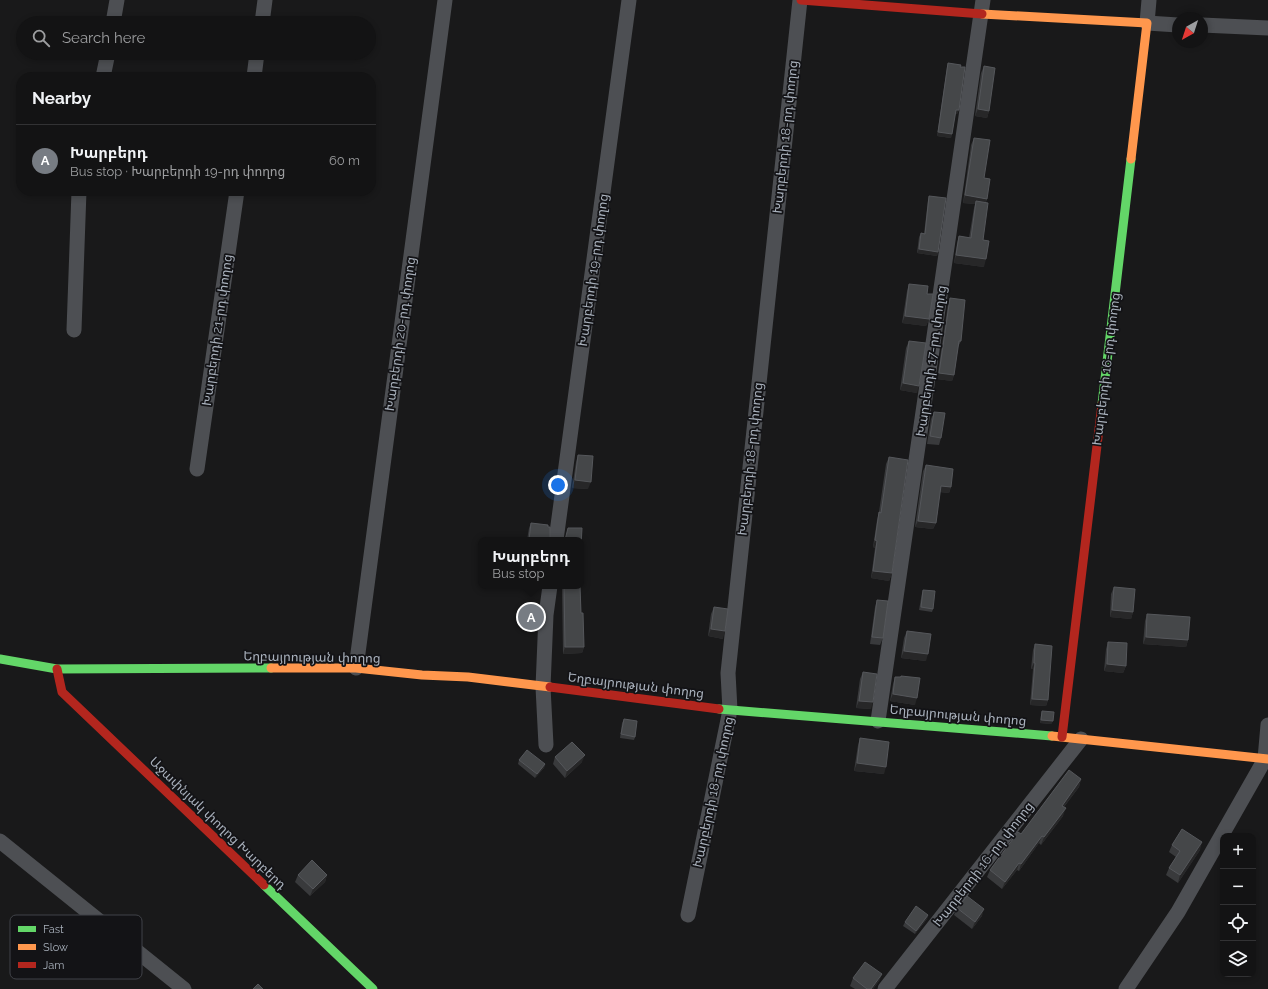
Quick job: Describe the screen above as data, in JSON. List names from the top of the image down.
{
  "streets": {
    "street": [
      "Խարբերդի 18-րդ փողոց",
      "Խարբերդի 19-րդ փողոց",
      "Խարբերդի 21-րդ փողոց",
      "Խարբերդի 20-րդ փողոց",
      "Խարբերդի 17-րդ փողոց",
      "Խարբերդի 16-րդ փողոց",
      "Եղբայրության փողոց",
      "Աջափնյակ փողոց Խարբերդ"
    ]
  },
  "crossings": [
    ["Խարբերդի 18-րդ փողոց", "Եղբայրության փողոց"],
    ["Խարբերդի 20-րդ փողոց", "Եղբայրության փողոց"],
    ["Խարբերդի 17-րդ փողոց", "Եղբայրության փողոց"],
    ["Խարբերդի 16-րդ փողոց", "Եղբայրության փողոց"],
    ["Եղբայրության փողոց", "Աջափնյակ փողոց Խարբերդ"]
  ],
  "legend": ["Fast", "Slow", "Jam"],
  "north": "bottom left",
  "page": {
    "search": "Search here",
    "heading": "Nearby",
    "list": [
      {
        "mark": "A",
        "name": "Խարբերդ",
        "note": "Bus stop · Խարբերդի 19-րդ փողոց",
        "value": "60 m"
      }
    ],
    "popup": ["Խարբերդ", "Bus stop"],
    "pins": "A",
    "map_buttons": ["+", "−"]
  }
}
